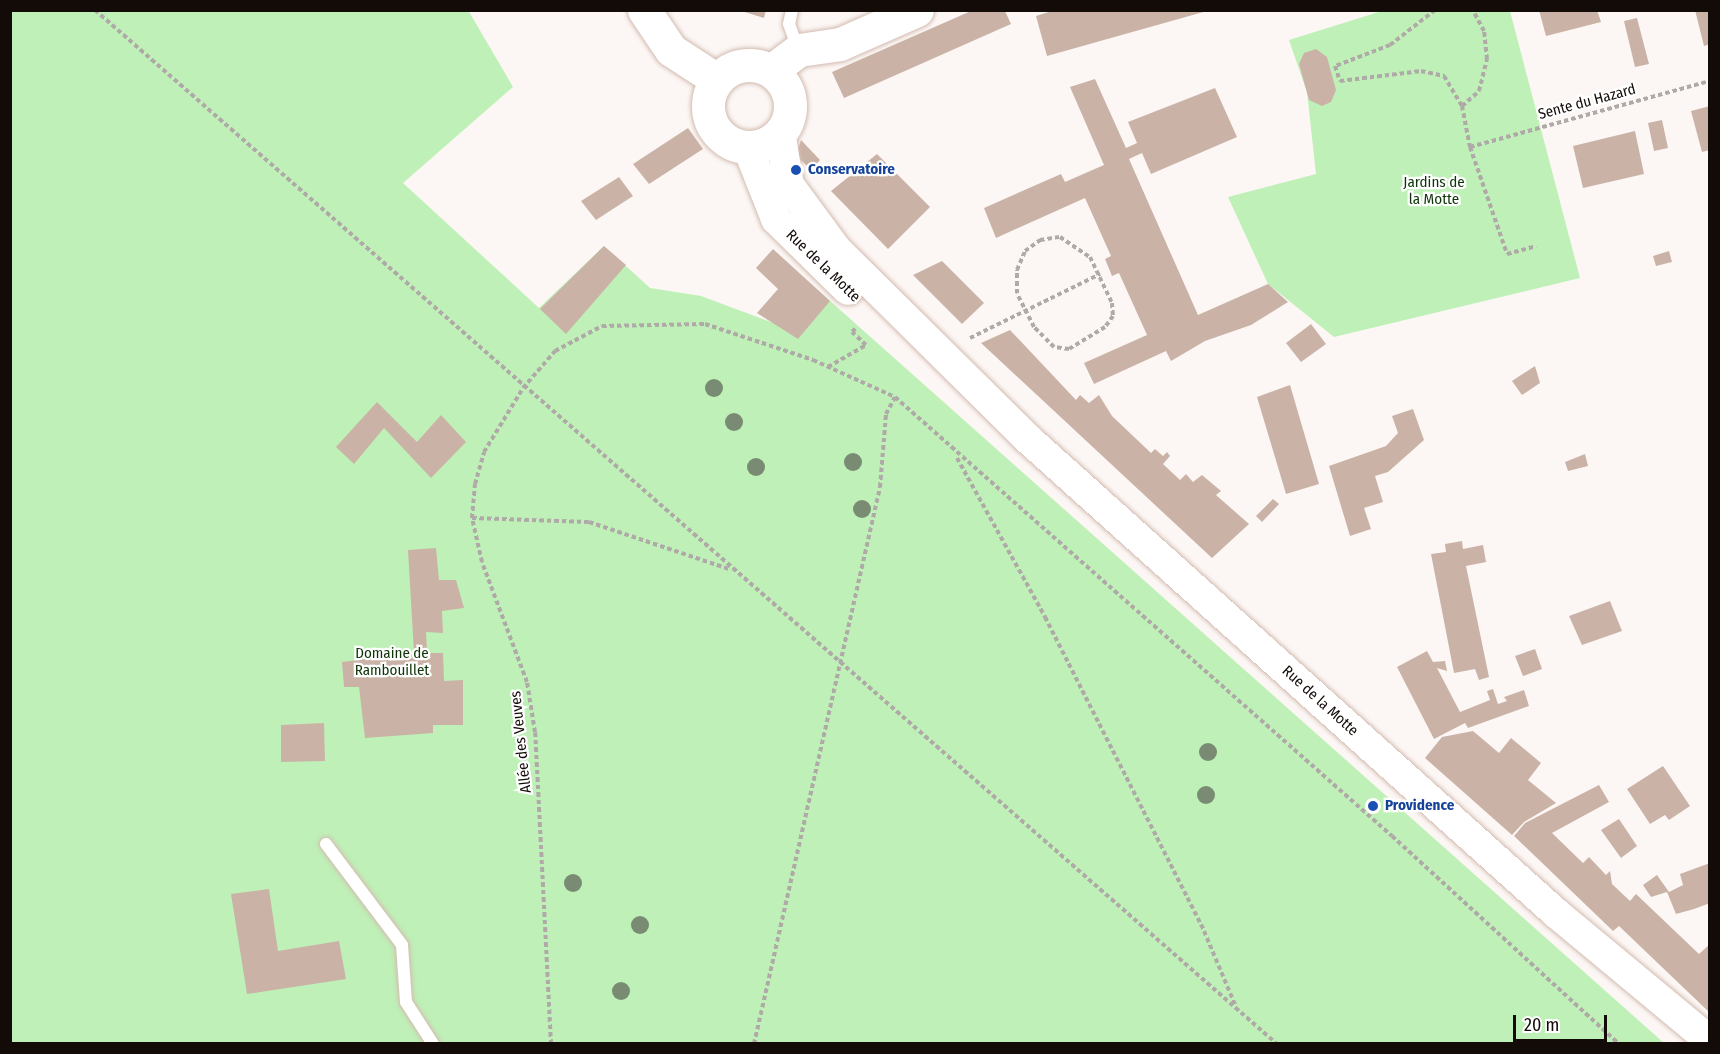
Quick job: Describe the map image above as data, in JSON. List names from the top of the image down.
{
  "streets": {
    "street": ["Rue de la Motte"],
    "path": ["Sente du Hazard", "Allée des Veuves"]
  },
  "parks": ["Jardins de la Motte", "Domaine de Rambouillet"],
  "places": ["Conservatoire", "Providence"],
  "scale_bar": "20 m"
}
